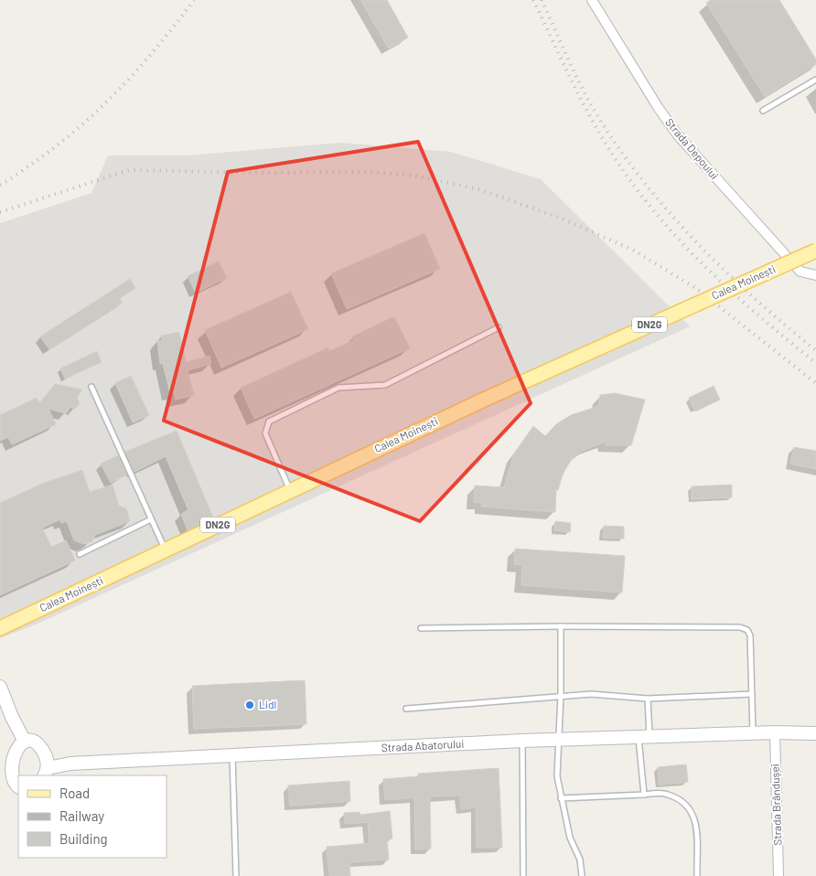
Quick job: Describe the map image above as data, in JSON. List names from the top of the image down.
{
  "streets": {
    "main road": ["Calea Moinești", "DN2G"],
    "street": ["Strada Depoului", "Strada Abatorului", "Strada Brândușei"]
  },
  "crossings": [
    ["Strada Abatorului", "Strada Brândușei"]
  ],
  "places": ["Lidl"],
  "legend": ["Road", "Railway", "Building"]
}
